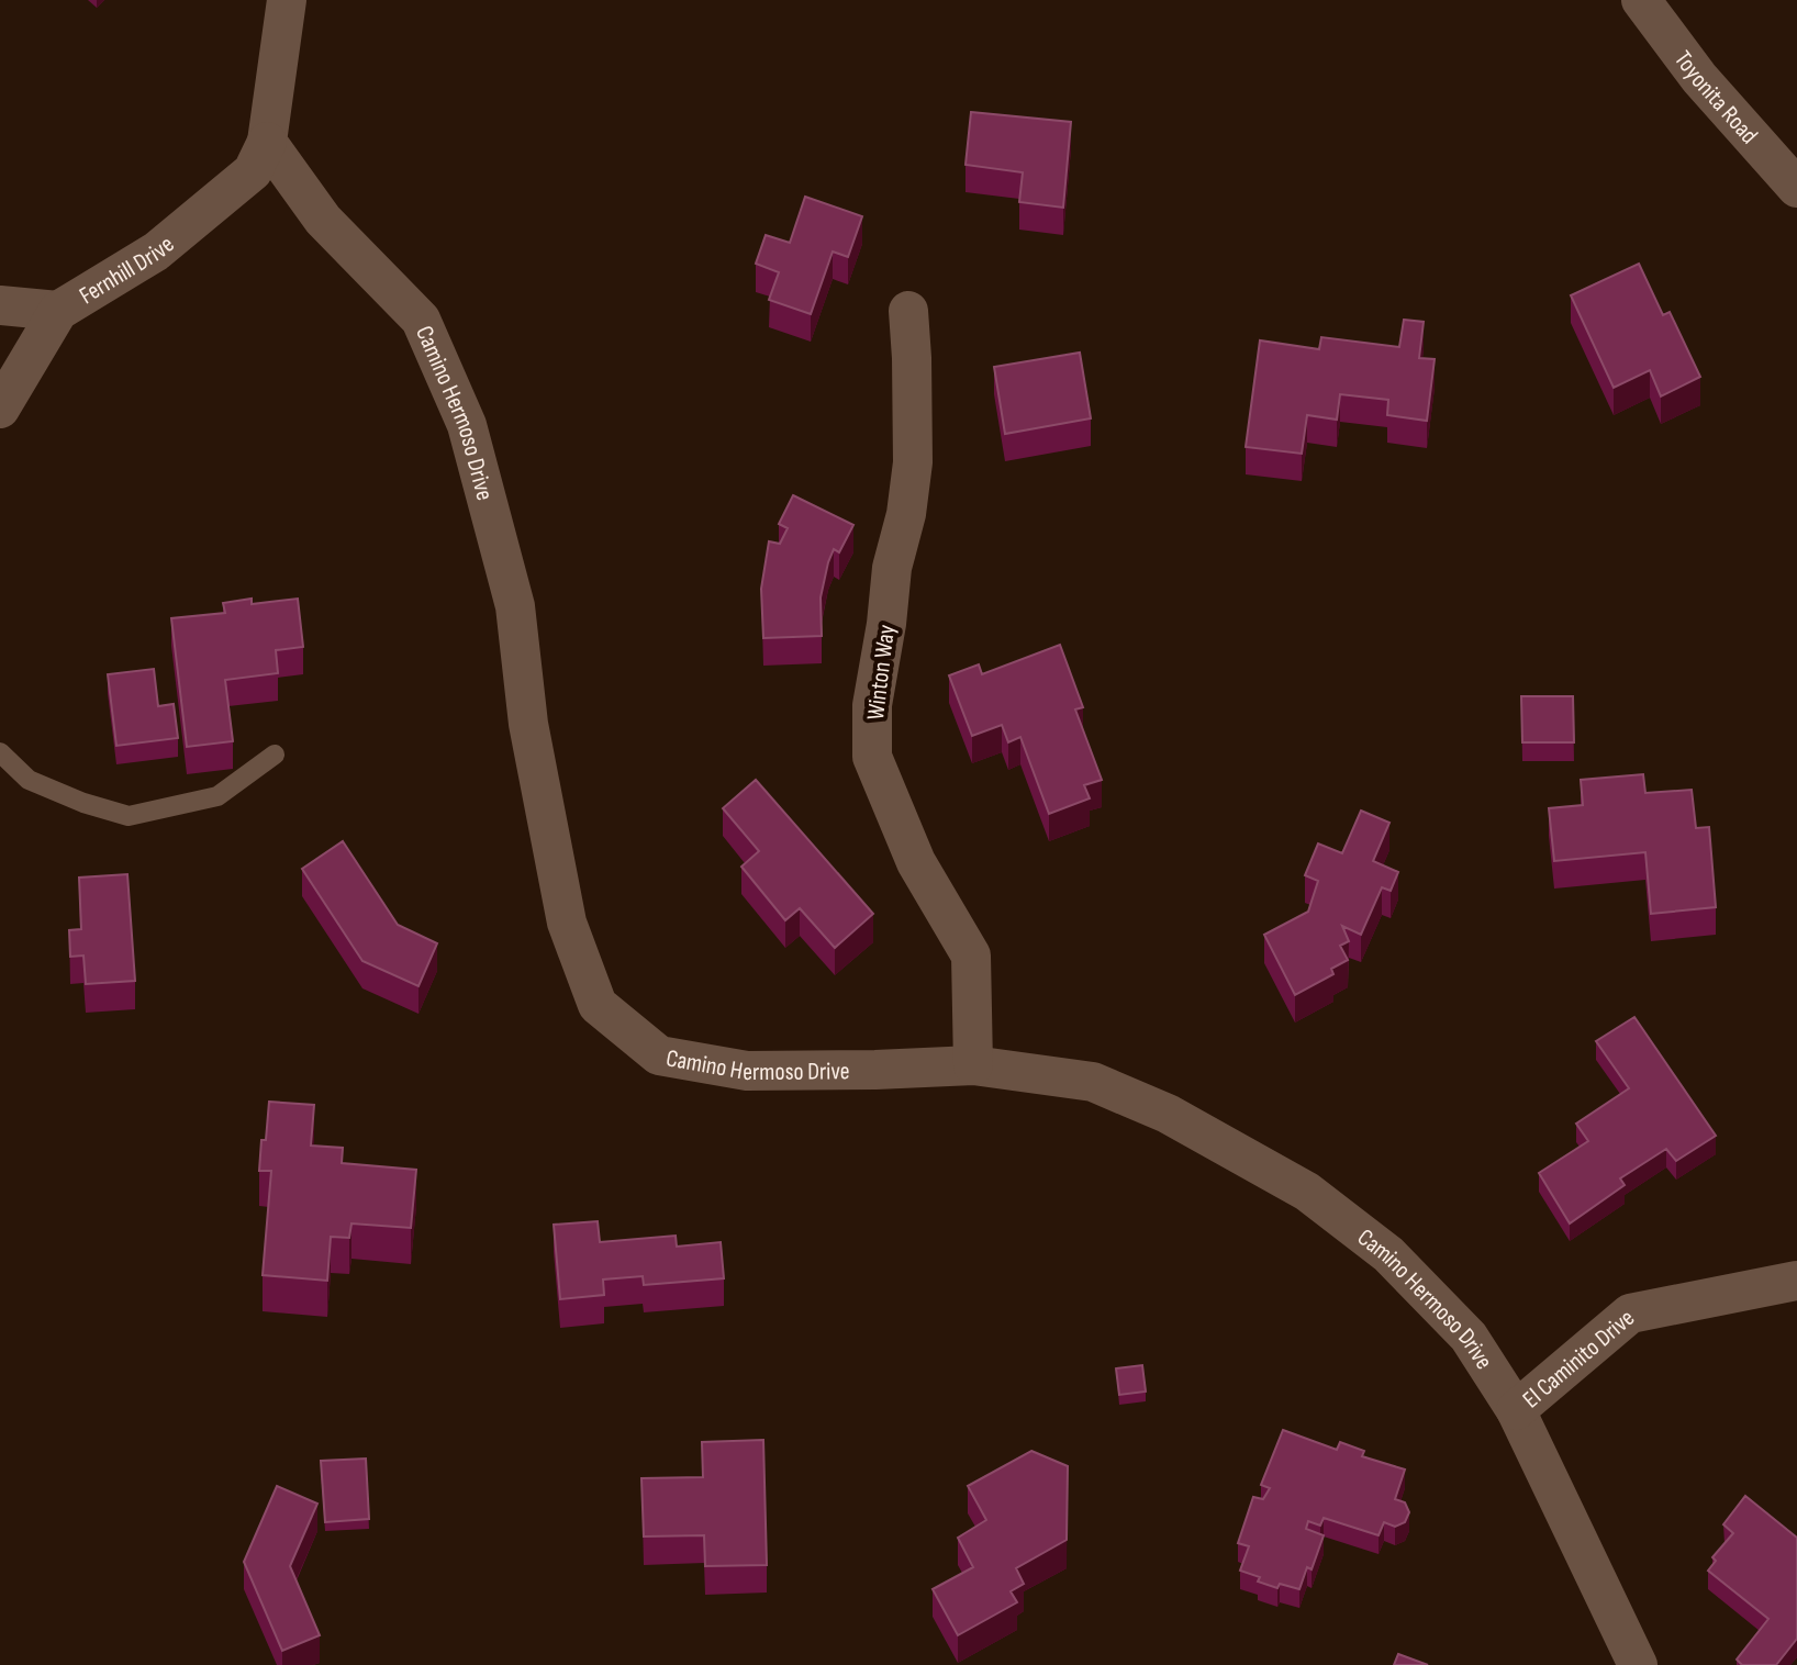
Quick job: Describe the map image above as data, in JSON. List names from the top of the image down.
{
  "streets": {
    "street": [
      "Toyonita Road",
      "Fernhill Drive",
      "Camino Hermoso Drive",
      "Winton Way",
      "El Caminito Drive"
    ]
  },
  "crossings": [
    ["Fernhill Drive", "Camino Hermoso Drive"],
    ["Camino Hermoso Drive", "Winton Way"],
    ["Camino Hermoso Drive", "El Caminito Drive"]
  ]
}
